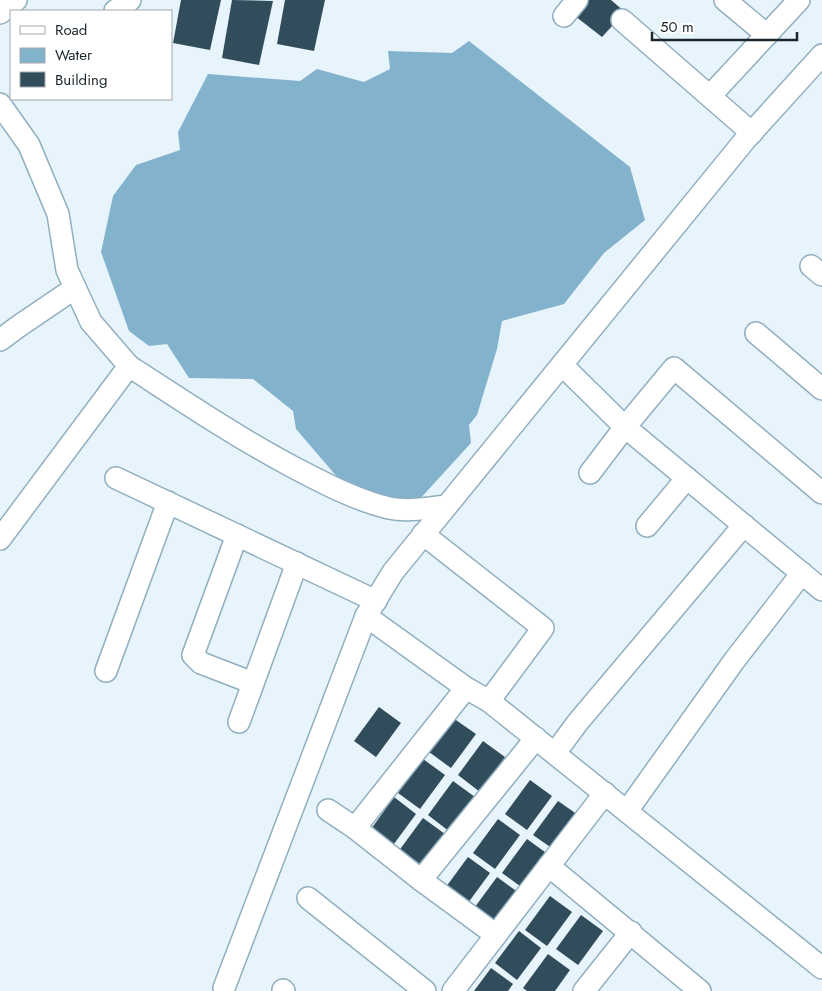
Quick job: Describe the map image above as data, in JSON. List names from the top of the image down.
{
  "legend": ["Road", "Water", "Building"],
  "scale_bar": "50 m"
}
